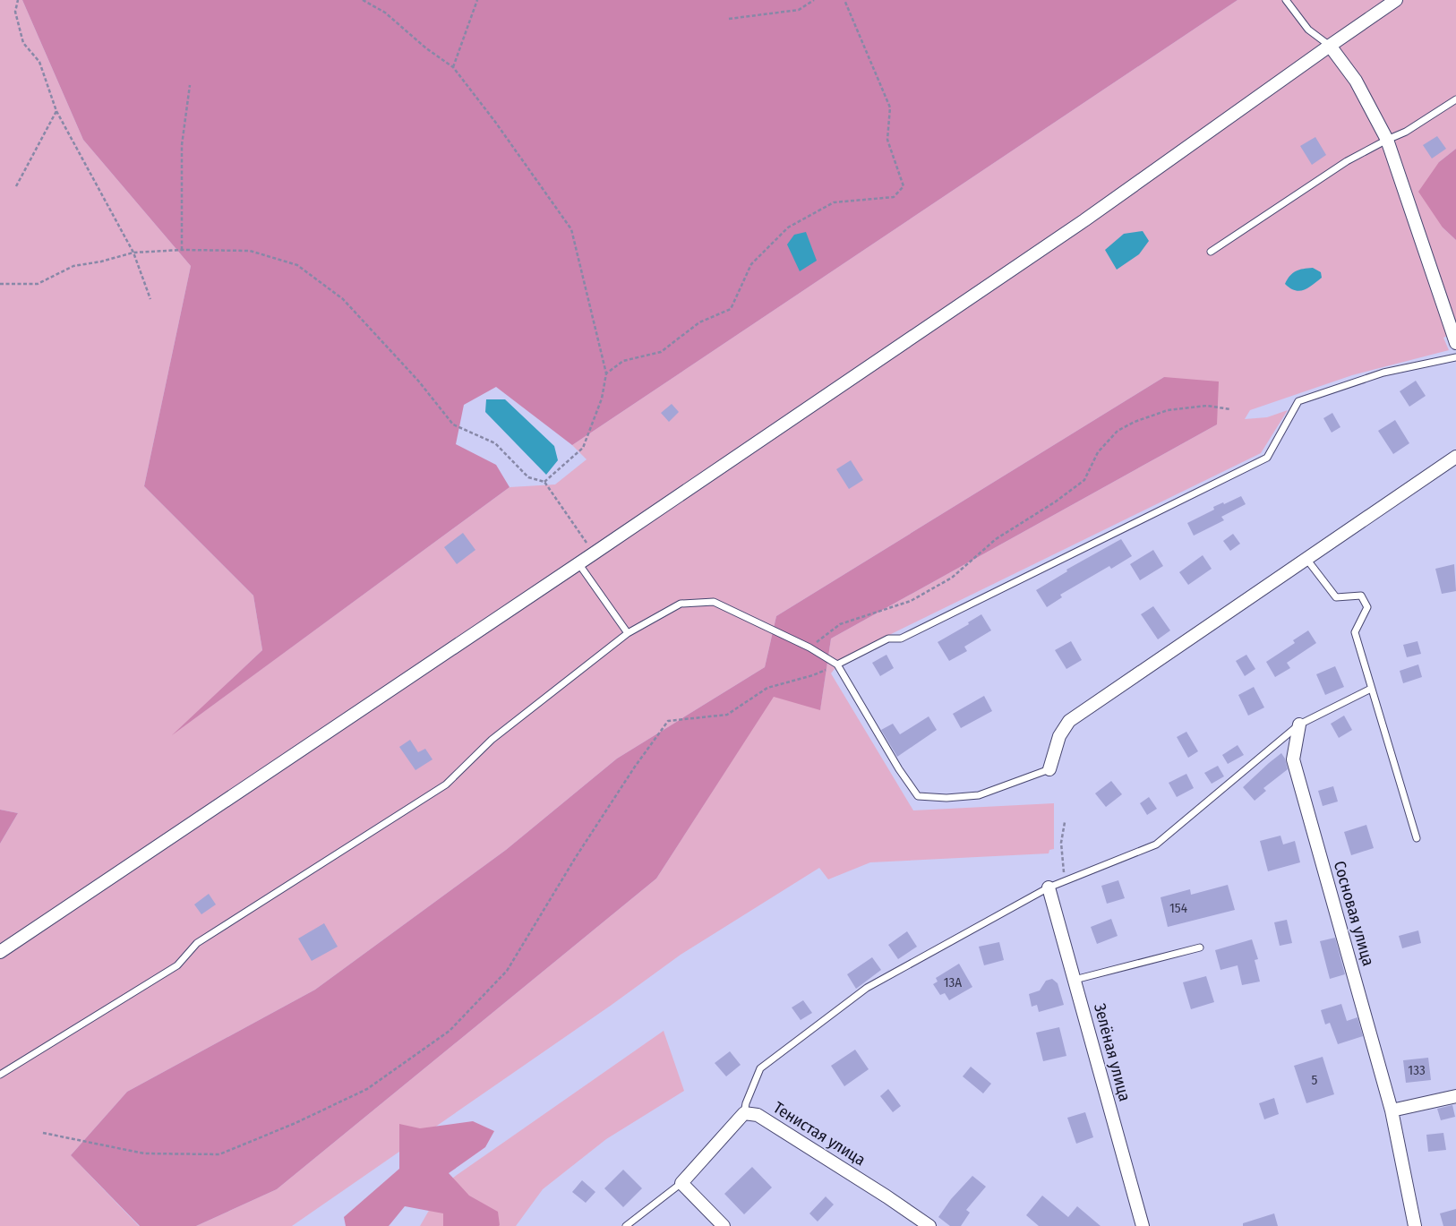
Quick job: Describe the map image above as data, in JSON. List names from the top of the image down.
{
  "streets": {
    "street": ["Сосновая улица", "Зелёная улица", "Тенистая улица"]
  },
  "house_numbers": [
    "154",
    "13А",
    "133",
    "5"
  ]
}
